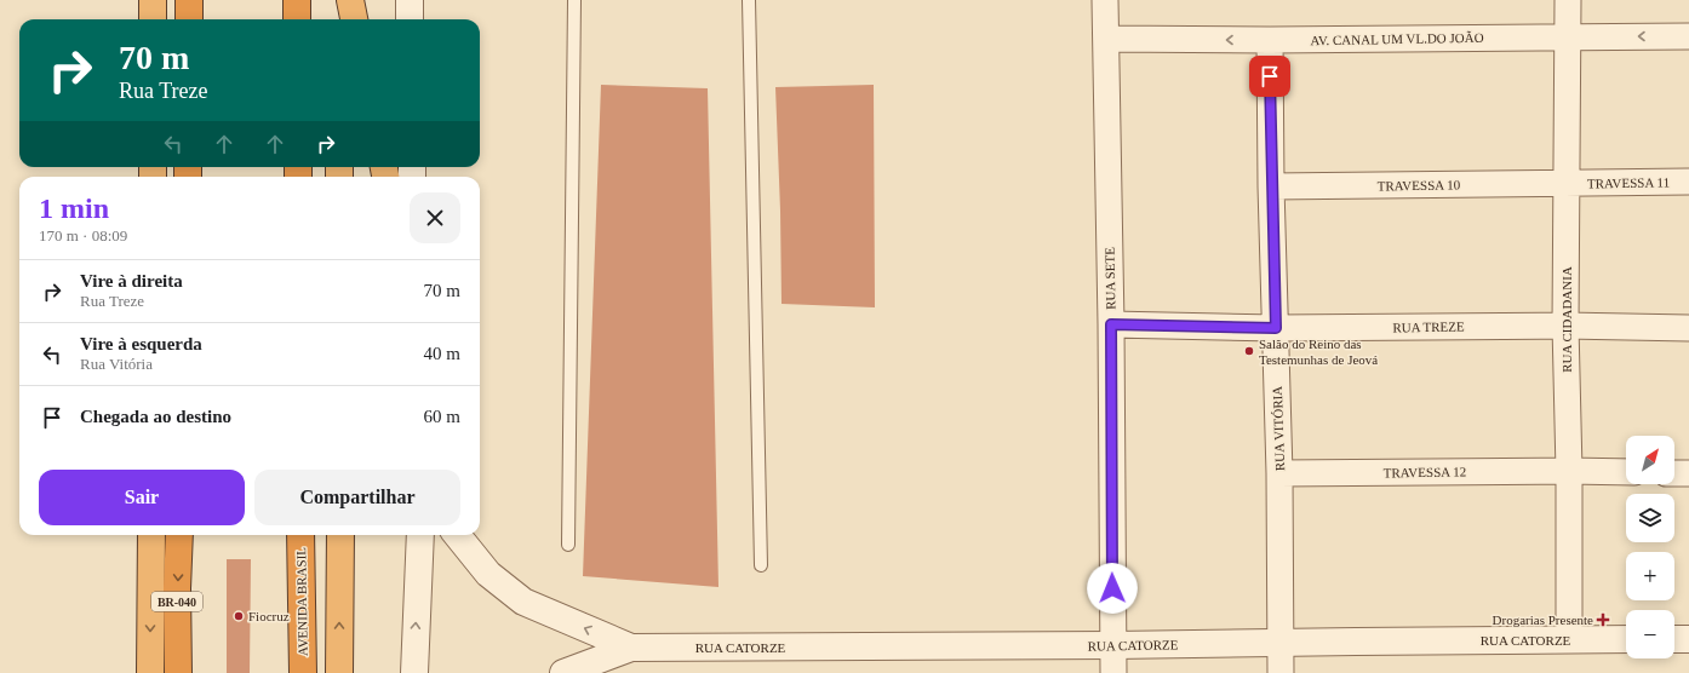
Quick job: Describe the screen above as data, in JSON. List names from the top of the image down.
{
  "streets": {
    "highway": ["BR-040", "AVENIDA BRASIL"],
    "street": [
      "AV. CANAL UM VL.DO JOÃO",
      "TRAVESSA 11",
      "TRAVESSA 10",
      "RUA SETE",
      "RUA CIDADANIA",
      "RUA TREZE",
      "RUA VITÓRIA",
      "TRAVESSA 12",
      "RUA CATORZE"
    ]
  },
  "crossings": [
    ["AV. CANAL UM VL.DO JOÃO", "RUA SETE"],
    ["AV. CANAL UM VL.DO JOÃO", "RUA CIDADANIA"],
    ["AV. CANAL UM VL.DO JOÃO", "RUA VITÓRIA"],
    ["TRAVESSA 11", "TRAVESSA 10"],
    ["TRAVESSA 11", "RUA CIDADANIA"],
    ["TRAVESSA 10", "RUA CIDADANIA"],
    ["TRAVESSA 10", "RUA VITÓRIA"],
    ["RUA SETE", "RUA TREZE"],
    ["RUA SETE", "RUA CATORZE"],
    ["RUA CIDADANIA", "RUA TREZE"],
    ["RUA CIDADANIA", "TRAVESSA 12"],
    ["RUA CIDADANIA", "RUA CATORZE"],
    ["RUA TREZE", "RUA VITÓRIA"],
    ["RUA VITÓRIA", "TRAVESSA 12"],
    ["RUA VITÓRIA", "RUA CATORZE"]
  ],
  "one_way": ["AV. CANAL UM VL.DO JOÃO"],
  "places": {
    "other": ["Salão do Reino das Testemunhas de Jeová", "Fiocruz"],
    "health": ["Drogarias Presente"]
  },
  "north": "top right",
  "page": {
    "turn": ["70 m", "Rua Treze"],
    "heading": ["1 min", "170 m · 08:09"],
    "list": [
      {
        "name": "Vire à direita",
        "note": "Rua Treze",
        "value": "70 m"
      },
      {
        "name": "Vire à esquerda",
        "note": "Rua Vitória",
        "value": "40 m"
      },
      {
        "name": "Chegada ao destino",
        "value": "60 m"
      }
    ],
    "map_buttons": ["+", "−"],
    "buttons": ["Sair", "Compartilhar"]
  }
}
